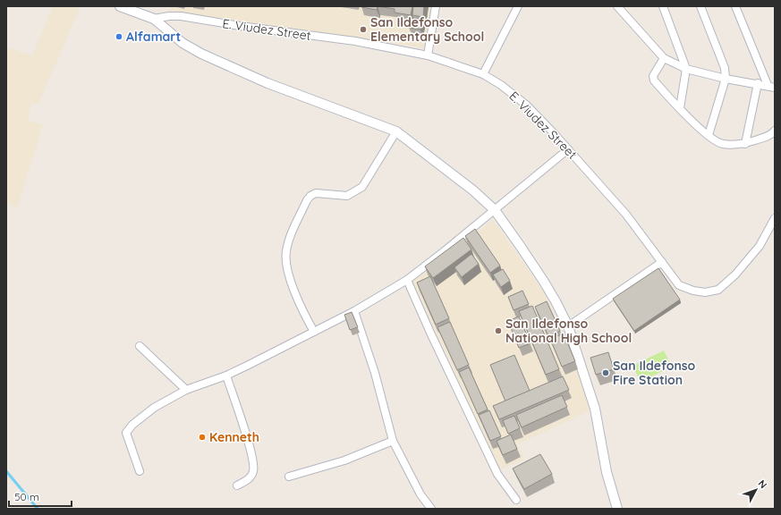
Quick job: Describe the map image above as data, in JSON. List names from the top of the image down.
{
  "streets": {
    "street": ["E. Viudez Street"]
  },
  "places": [
    "San Ildefonso Elementary School",
    "Alfamart",
    "San Ildefonso National High School",
    "San Ildefonso Fire Station",
    "Kenneth"
  ],
  "scale_bar": "50 m",
  "north": "top right"
}
